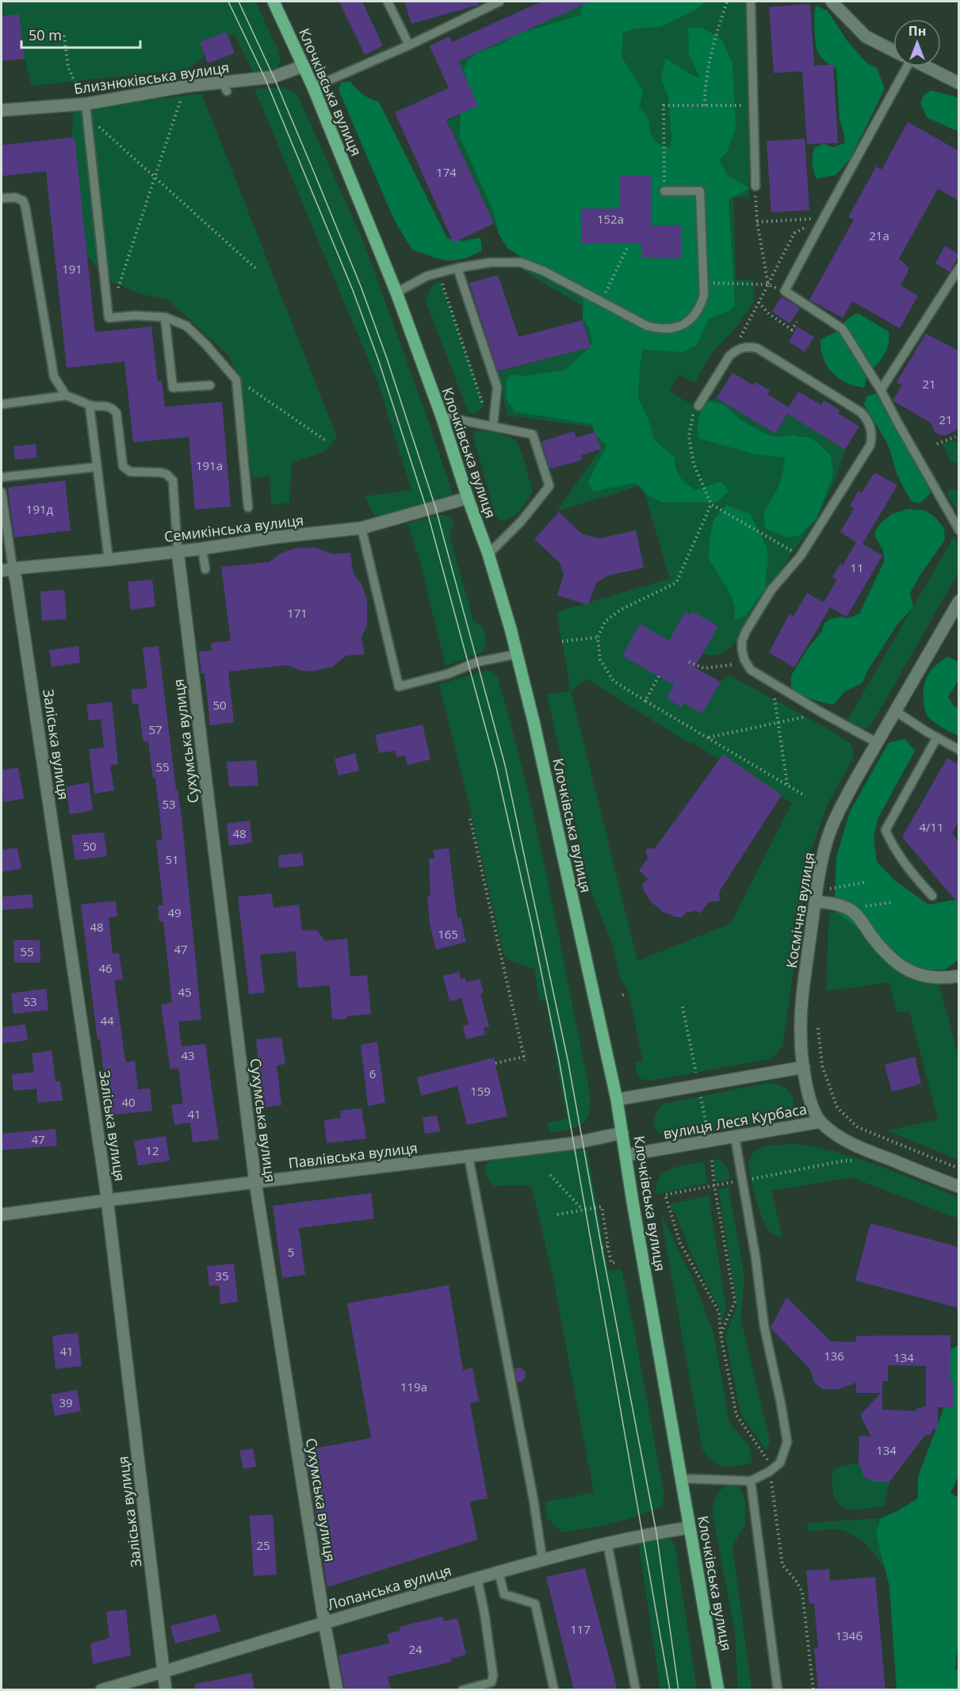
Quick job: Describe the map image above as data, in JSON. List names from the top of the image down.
{
  "streets": {
    "main road": ["Клочківська вулиця"],
    "street": [
      "Близнюківська вулиця",
      "Семикінська вулиця",
      "Сухумська вулиця",
      "Заліська вулиця",
      "Космічна вулиця",
      "вулиця Леся Курбаса",
      "Павлівська вулиця",
      "Лопанська вулиця"
    ]
  },
  "crossings": [
    ["Близнюківська вулиця", "Клочківська вулиця"],
    ["Клочківська вулиця", "Семикінська вулиця"],
    ["Клочківська вулиця", "вулиця Леся Курбаса"],
    ["Клочківська вулиця", "Павлівська вулиця"],
    ["Клочківська вулиця", "Лопанська вулиця"],
    ["Семикінська вулиця", "Сухумська вулиця"],
    ["Семикінська вулиця", "Заліська вулиця"],
    ["Сухумська вулиця", "Павлівська вулиця"],
    ["Сухумська вулиця", "Лопанська вулиця"],
    ["Заліська вулиця", "Павлівська вулиця"],
    ["Заліська вулиця", "Лопанська вулиця"],
    ["Космічна вулиця", "вулиця Леся Курбаса"]
  ],
  "house_numbers": [
    "174",
    "152а",
    "21а",
    "191",
    "21",
    "21",
    "191а",
    "191д",
    "11",
    "171",
    "50",
    "57",
    "55",
    "53",
    "4/11",
    "48",
    "50",
    "51",
    "49",
    "48",
    "165",
    "47",
    "55",
    "46",
    "45",
    "53",
    "44",
    "43",
    "6",
    "159",
    "40",
    "41",
    "47",
    "12",
    "5",
    "35",
    "41",
    "136",
    "134",
    "119а",
    "39",
    "134",
    "25",
    "117",
    "134б",
    "24"
  ],
  "scale_bar": "50 m",
  "north": "top"
}
